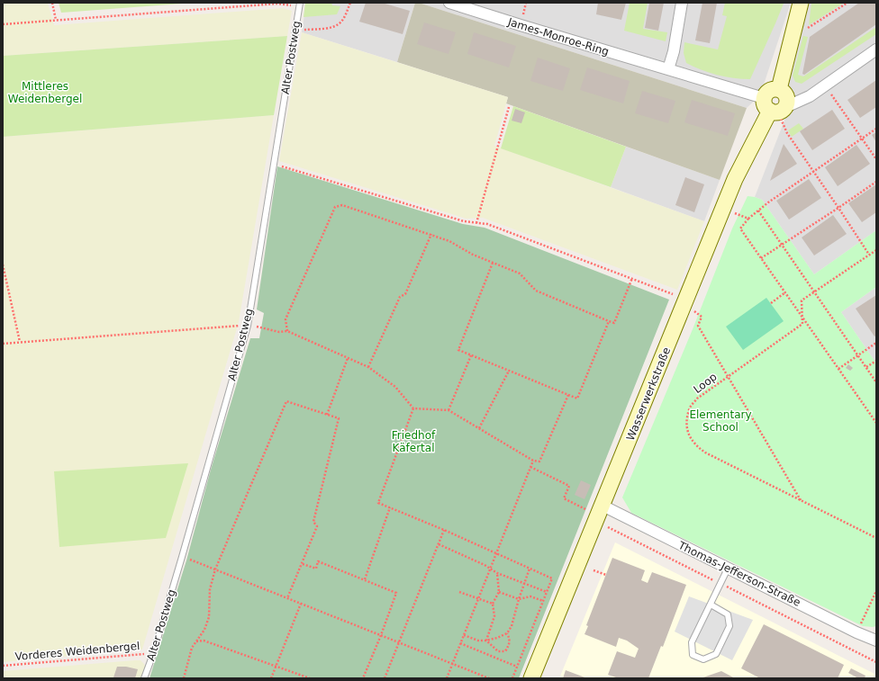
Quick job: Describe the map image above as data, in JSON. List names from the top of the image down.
{
  "streets": {
    "street": ["James-Monroe-Ring", "Wasserwerkstraße", "Thomas-Jefferson-Straße"],
    "lane": ["Alter Postweg"],
    "path": ["Loop", "Vorderes Weidenbergel"]
  },
  "crossings": [
    ["James-Monroe-Ring", "Wasserwerkstraße"],
    ["Alter Postweg", "Vorderes Weidenbergel"],
    ["Wasserwerkstraße", "Thomas-Jefferson-Straße"]
  ],
  "parks": ["Mittleres Weidenbergel", "Elementary School", "Friedhof Käfertal"]
}
